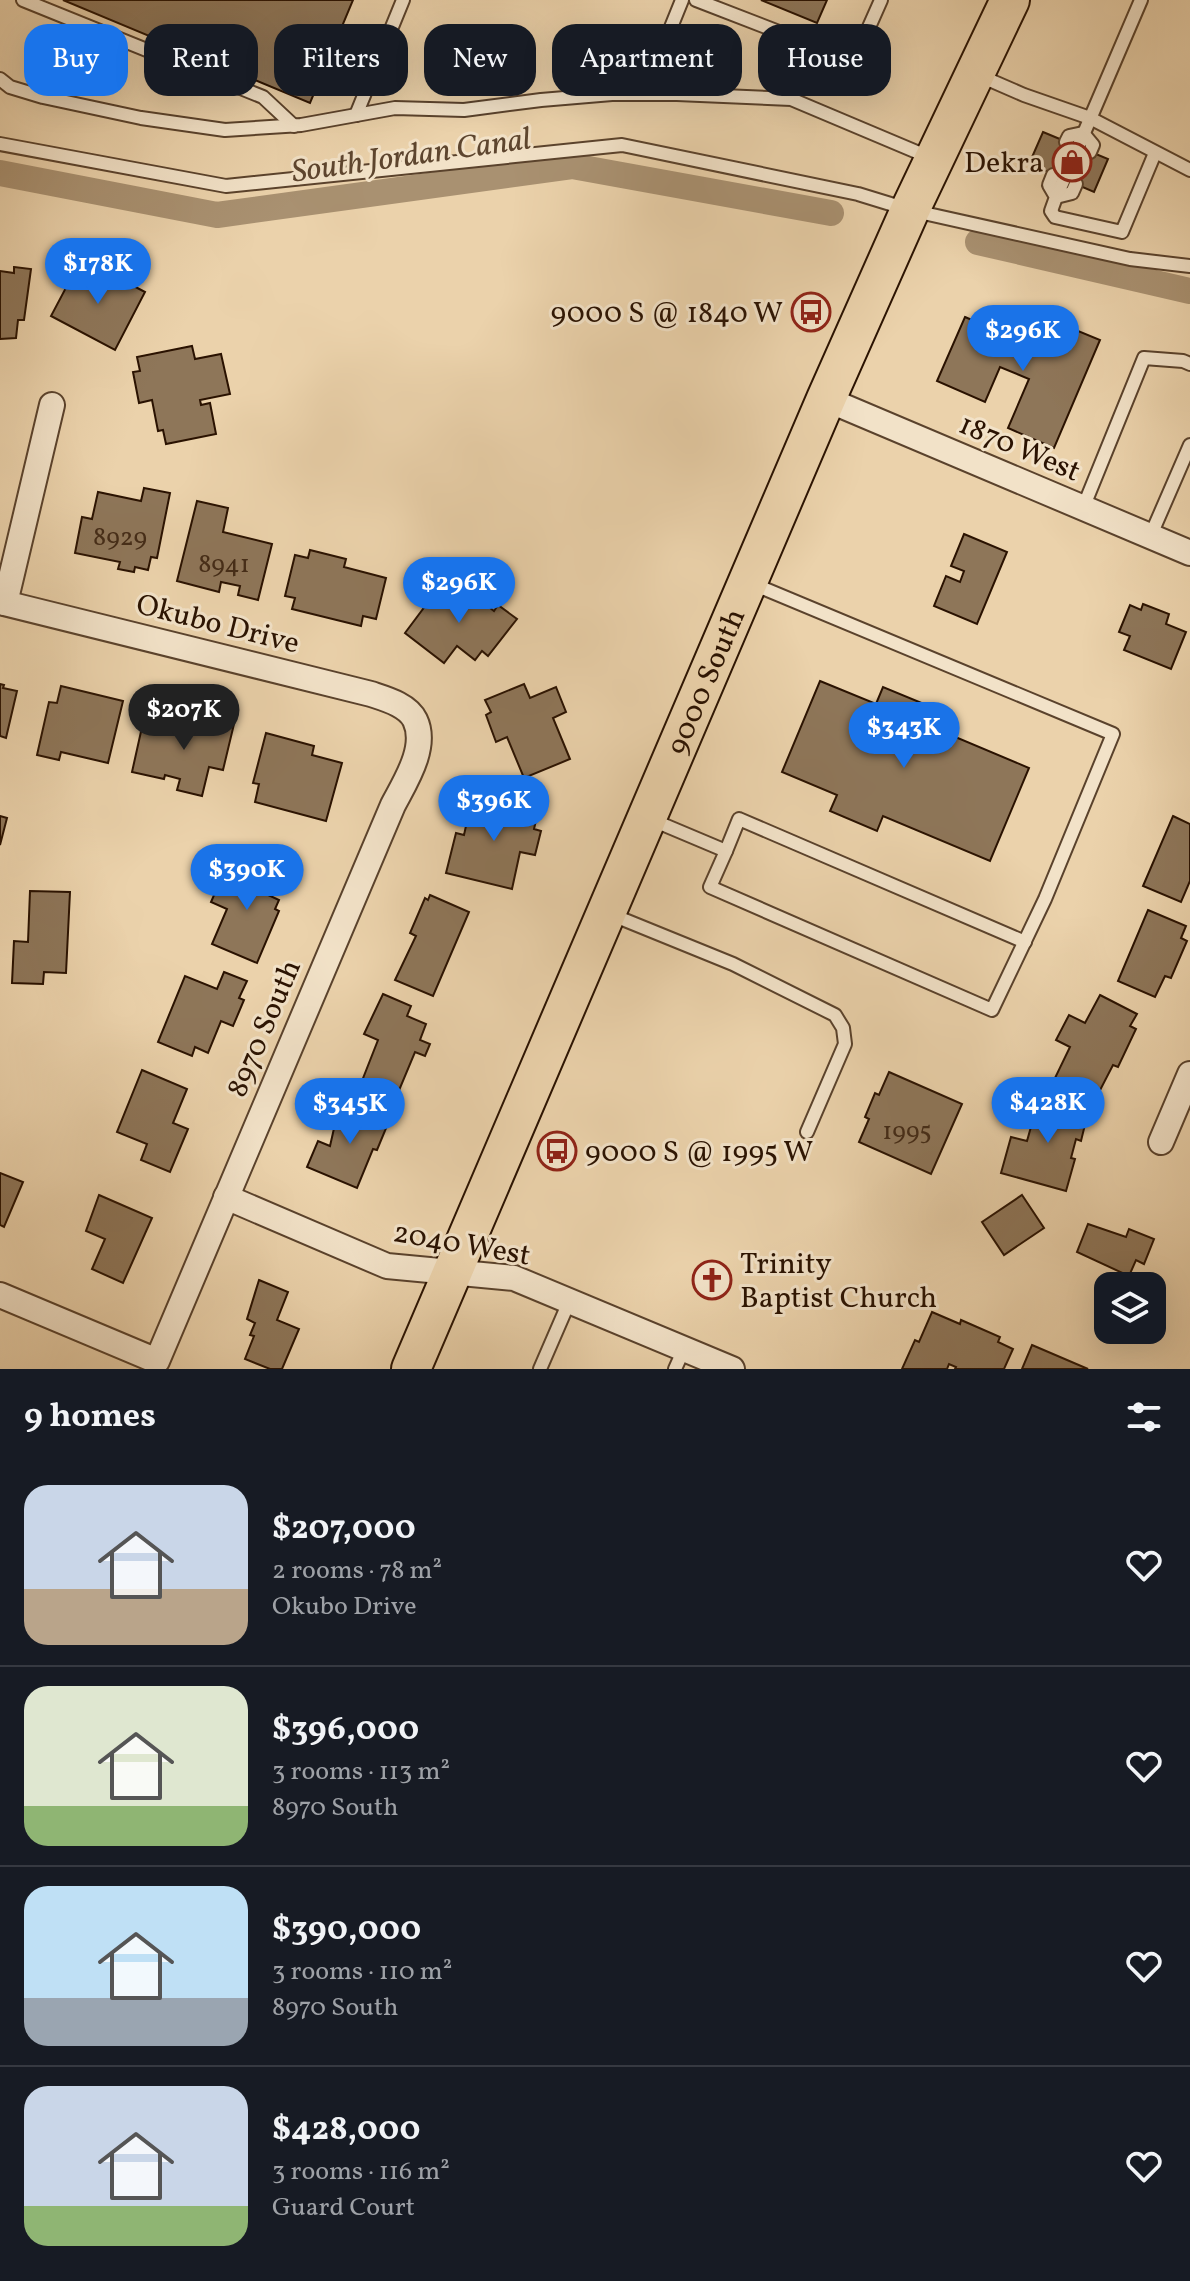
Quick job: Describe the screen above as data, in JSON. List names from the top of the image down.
{
  "streets": {
    "main road": ["9000 South"],
    "street": [
      "1870 West",
      "Okubo Drive",
      "8970 South",
      "2040 West"
    ]
  },
  "crossings": [
    ["1870 West", "9000 South"],
    ["Okubo Drive", "8970 South"],
    ["9000 South", "2040 West"],
    ["8970 South", "2040 West"]
  ],
  "water": ["South Jordan Canal"],
  "places": {
    "shop": ["Dekra"],
    "bus stop": ["9000 S @ 1840 W", "9000 S @ 1995 W"],
    "church": ["Trinity Baptist Church"]
  },
  "house_numbers": ["8929", "8941", "1995"],
  "page": {
    "chip": [
      "Buy",
      "Rent",
      "Filters",
      "New",
      "Apartment",
      "House"
    ],
    "price": [
      "$178K",
      "$296K",
      "$296K",
      "$207K",
      "$343K",
      "$396K",
      "$390K",
      "$428K",
      "$345K"
    ],
    "heading": "9 homes",
    "list": [
      {
        "name": "$207,000",
        "note": "2 rooms · 78 m² · Okubo Drive"
      },
      {
        "name": "$396,000",
        "note": "3 rooms · 113 m² · 8970 South"
      },
      {
        "name": "$390,000",
        "note": "3 rooms · 110 m² · 8970 South"
      },
      {
        "name": "$428,000",
        "note": "3 rooms · 116 m² · Guard Court"
      }
    ]
  }
}
